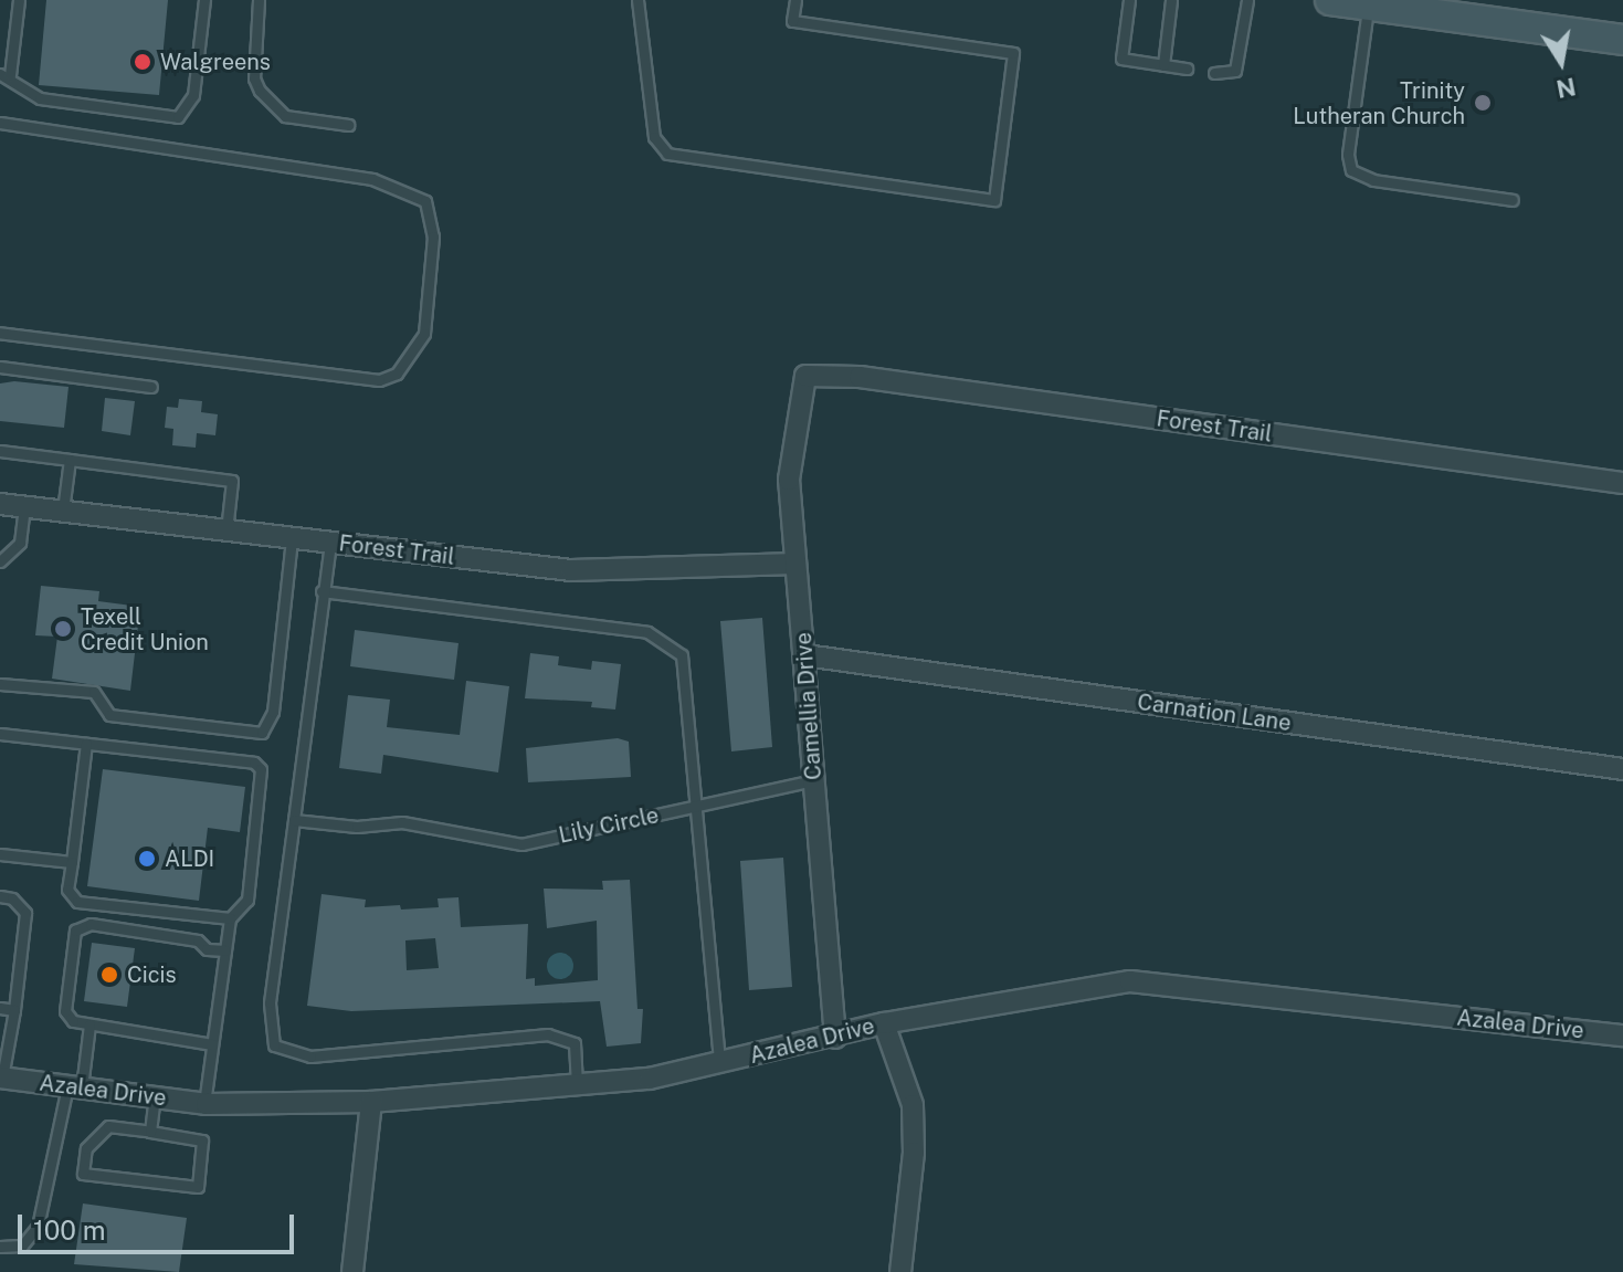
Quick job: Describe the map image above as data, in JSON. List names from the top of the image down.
{
  "streets": {
    "street": [
      "Forest Trail",
      "Camellia Drive",
      "Carnation Lane",
      "Azalea Drive"
    ],
    "lane": ["Lily Circle"]
  },
  "crossings": [
    ["Forest Trail", "Camellia Drive"],
    ["Camellia Drive", "Carnation Lane"],
    ["Camellia Drive", "Lily Circle"],
    ["Camellia Drive", "Azalea Drive"]
  ],
  "places": [
    "Walgreens",
    "Trinity Lutheran Church",
    "Texell Credit Union",
    "ALDI",
    "Cicis"
  ],
  "scale_bar": "100 m",
  "north": "bottom"
}
